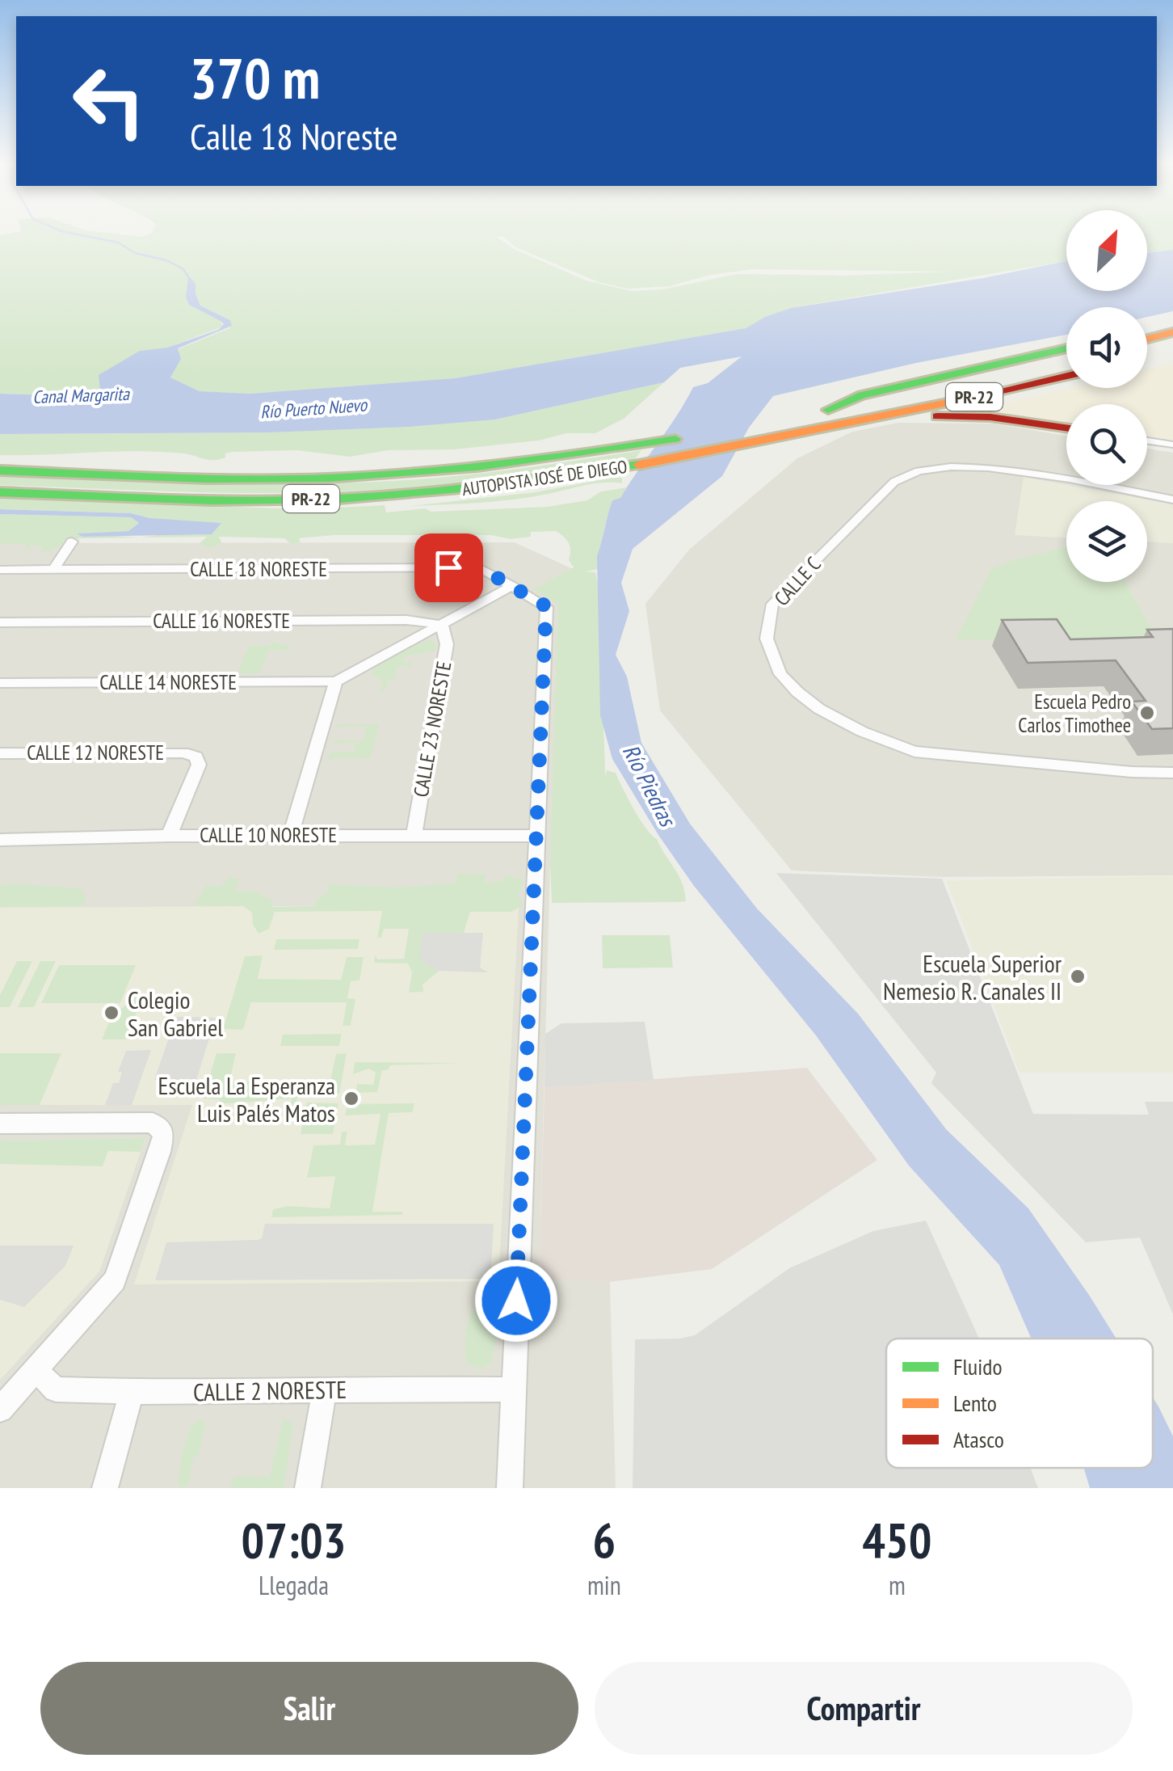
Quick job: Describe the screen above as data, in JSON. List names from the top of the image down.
{
  "streets": {
    "highway": ["PR-22", "AUTOPISTA JOSÉ DE DIEGO"],
    "street": [
      "CALLE 18 NORESTE",
      "CALLE C",
      "CALLE 16 NORESTE",
      "CALLE 14 NORESTE",
      "CALLE 23 NORESTE",
      "CALLE 12 NORESTE",
      "CALLE 10 NORESTE",
      "CALLE 2 NORESTE"
    ]
  },
  "crossings": [
    ["CALLE 18 NORESTE", "CALLE 10 NORESTE"],
    ["CALLE 16 NORESTE", "CALLE 23 NORESTE"],
    ["CALLE 23 NORESTE", "CALLE 10 NORESTE"],
    ["CALLE 12 NORESTE", "CALLE 10 NORESTE"]
  ],
  "water": ["Canal Margarita", "Río Puerto Nuevo", "Río Piedras"],
  "places": [
    "Escuela Pedro Carlos Timothee",
    "Escuela Superior Nemesio R. Canales II",
    "Colegio San Gabriel",
    "Escuela La Esperanza Luis Palés Matos"
  ],
  "legend": ["Fluido", "Lento", "Atasco"],
  "north": "top right",
  "page": {
    "turn": ["370 m", "Calle 18 Noreste"],
    "eta": [
      "07:03",
      "Llegada",
      "6",
      "min",
      "450",
      "m"
    ],
    "buttons": ["Salir", "Compartir"]
  }
}
